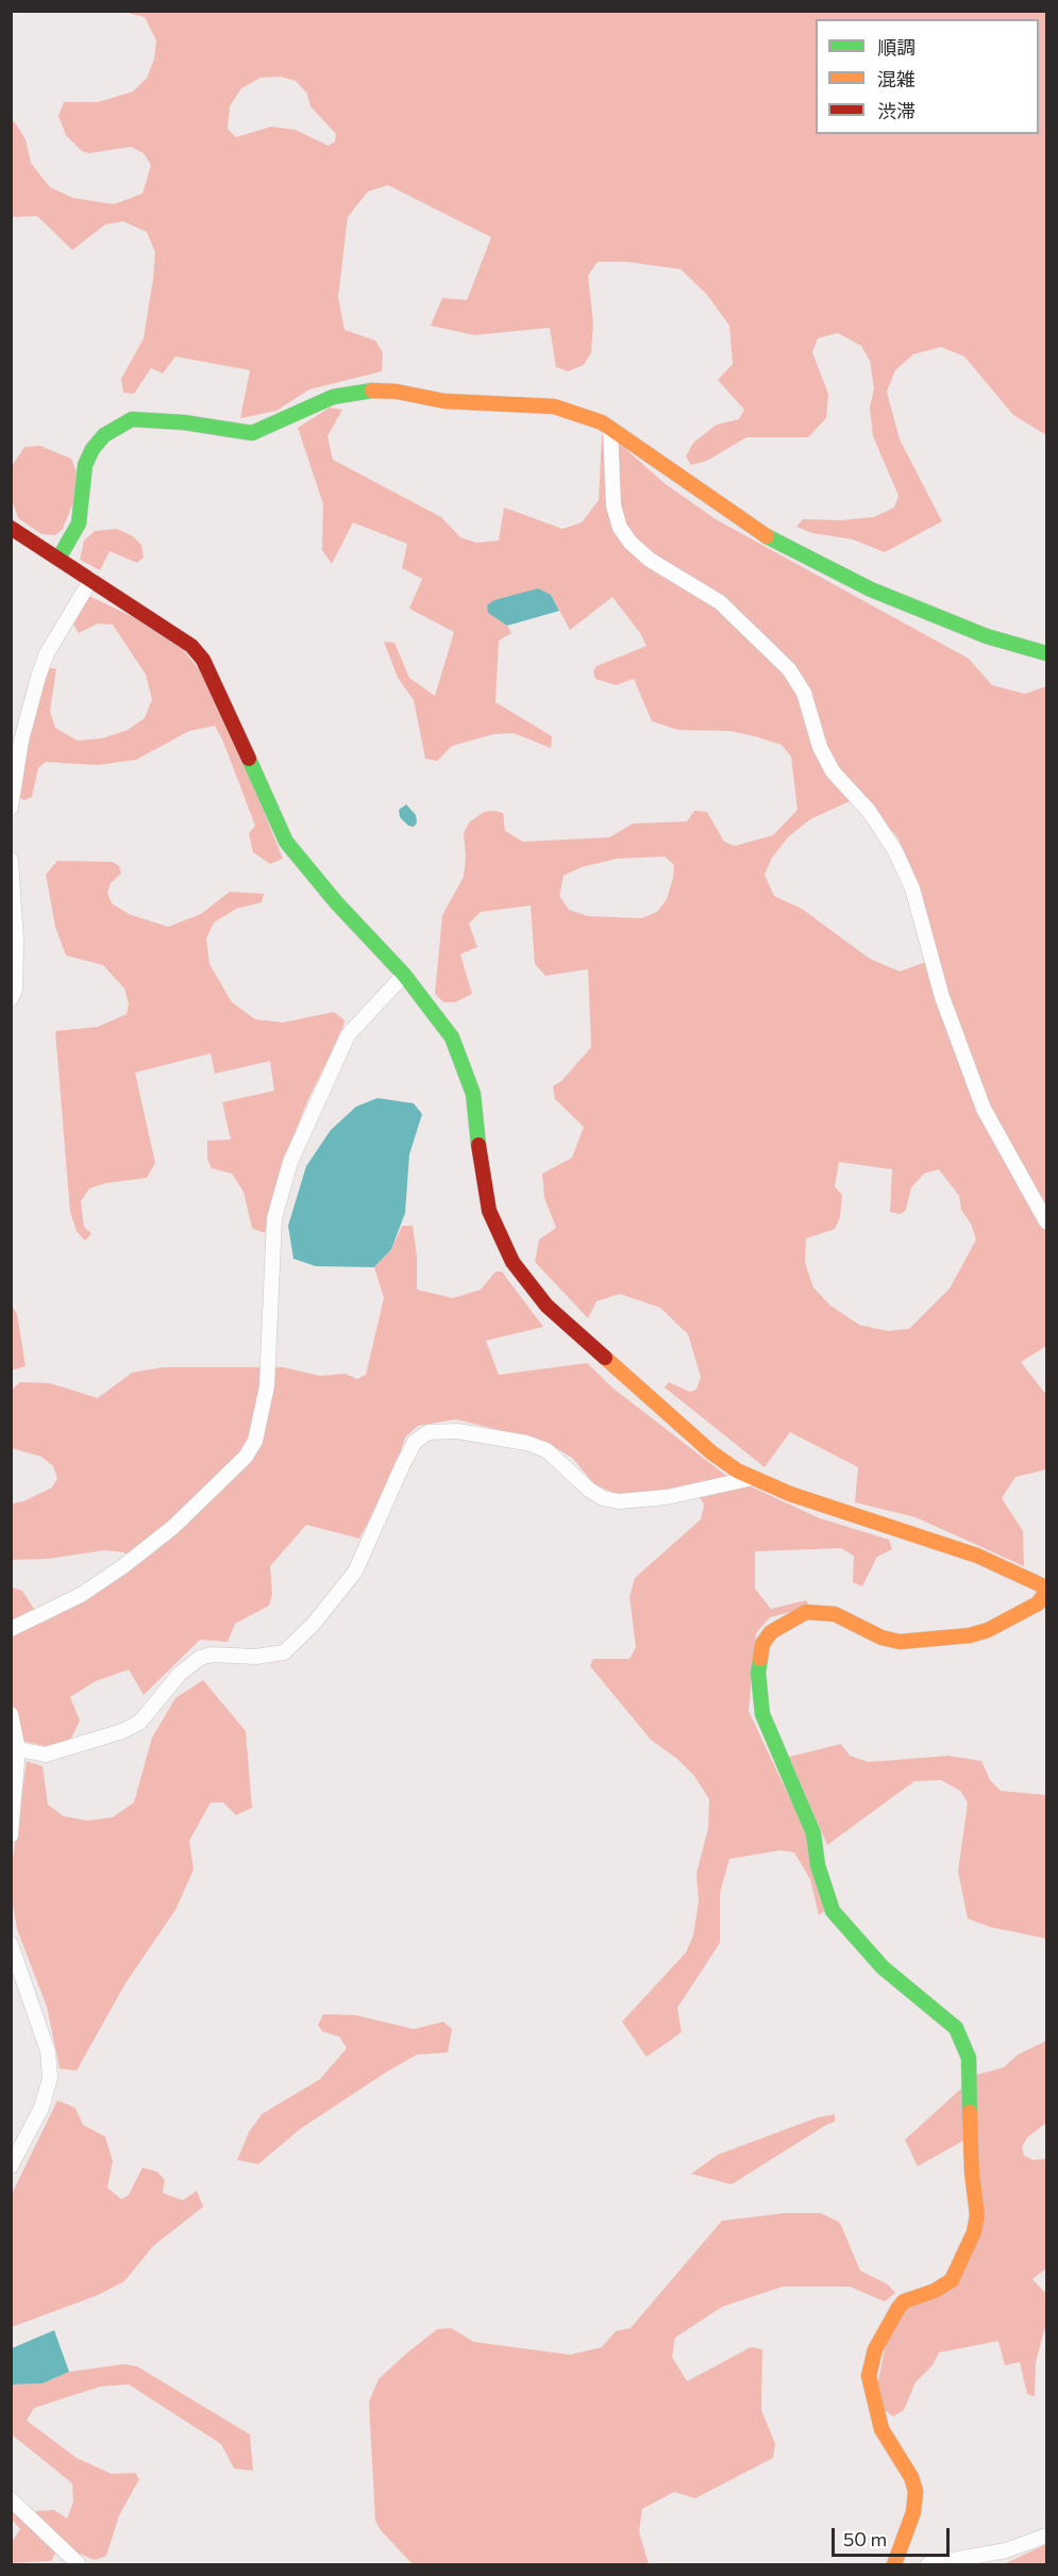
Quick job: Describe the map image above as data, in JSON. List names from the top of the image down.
{
  "legend": ["順調", "混雑", "渋滞"],
  "scale_bar": "50 m"
}
